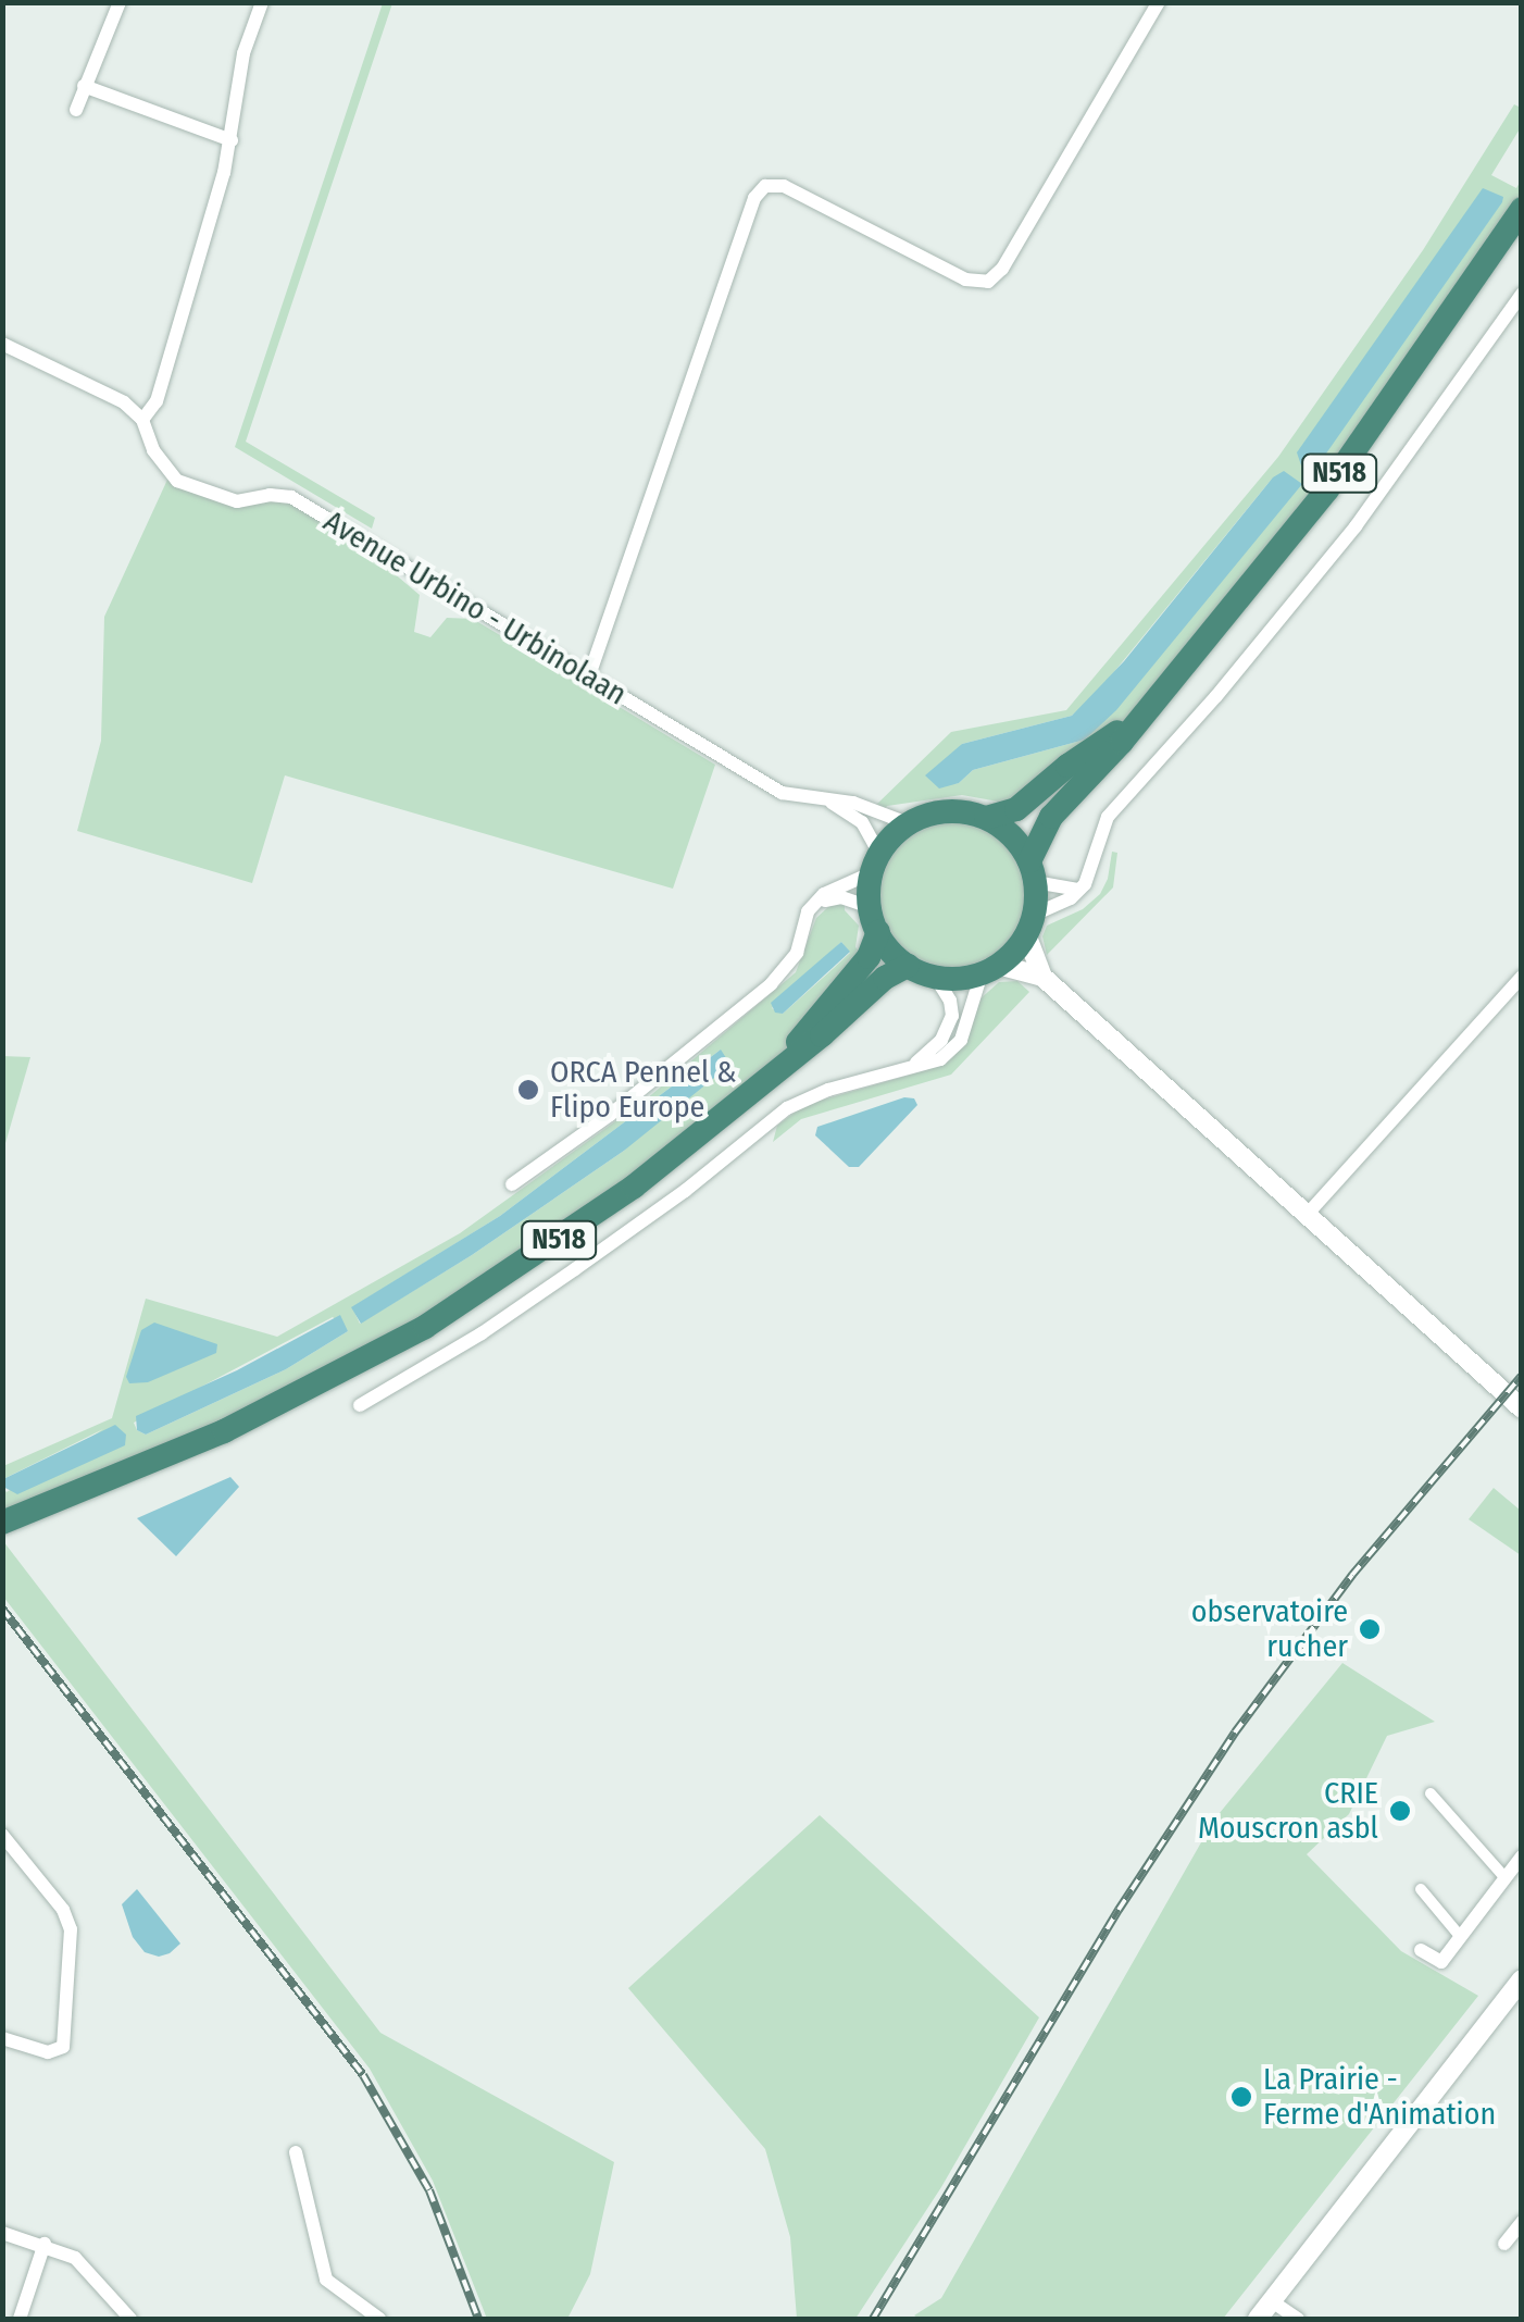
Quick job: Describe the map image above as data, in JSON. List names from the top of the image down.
{
  "streets": {
    "highway": ["N518"],
    "street": ["Avenue Urbino - Urbinolaan"]
  },
  "crossings": [
    ["N518", "Avenue Urbino - Urbinolaan"]
  ],
  "places": [
    "ORCA Pennel & Flipo Europe",
    "observatoire rucher",
    "CRIE Mouscron asbl",
    "La Prairie - Ferme d'Animation"
  ]
}
